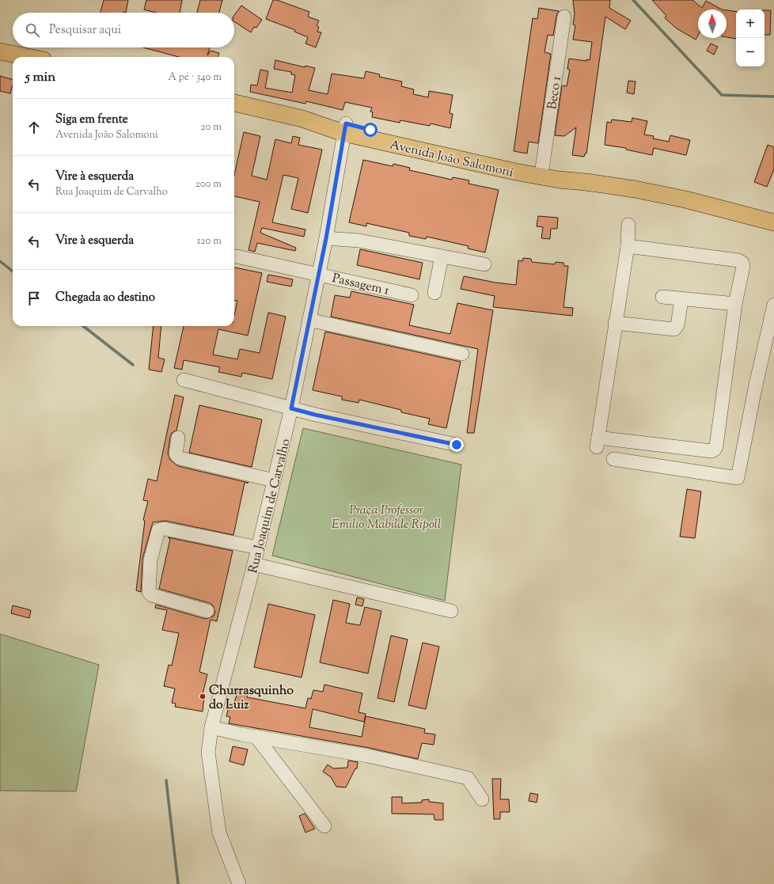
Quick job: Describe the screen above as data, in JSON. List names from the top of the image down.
{
  "streets": {
    "main road": ["Avenida João Salomoni"],
    "street": ["Beco 1", "Passagem 1", "Rua Joaquim de Carvalho"]
  },
  "crossings": [
    ["Beco 1", "Avenida João Salomoni"],
    ["Avenida João Salomoni", "Rua Joaquim de Carvalho"],
    ["Passagem 1", "Rua Joaquim de Carvalho"]
  ],
  "parks": ["Praça Professor Emilio Mabilde Ripoll"],
  "places": ["Churrasquinho do Luiz"],
  "north": "top",
  "page": {
    "map_buttons": ["+", "−"],
    "search": "Pesquisar aqui",
    "heading": ["5 min", "A pé · 340 m"],
    "list": [
      ["Siga em frente", "Avenida João Salomoni", "20 m"],
      ["Vire à esquerda", "Rua Joaquim de Carvalho", "200 m"],
      ["Vire à esquerda", "120 m"],
      "Chegada ao destino"
    ]
  }
}
